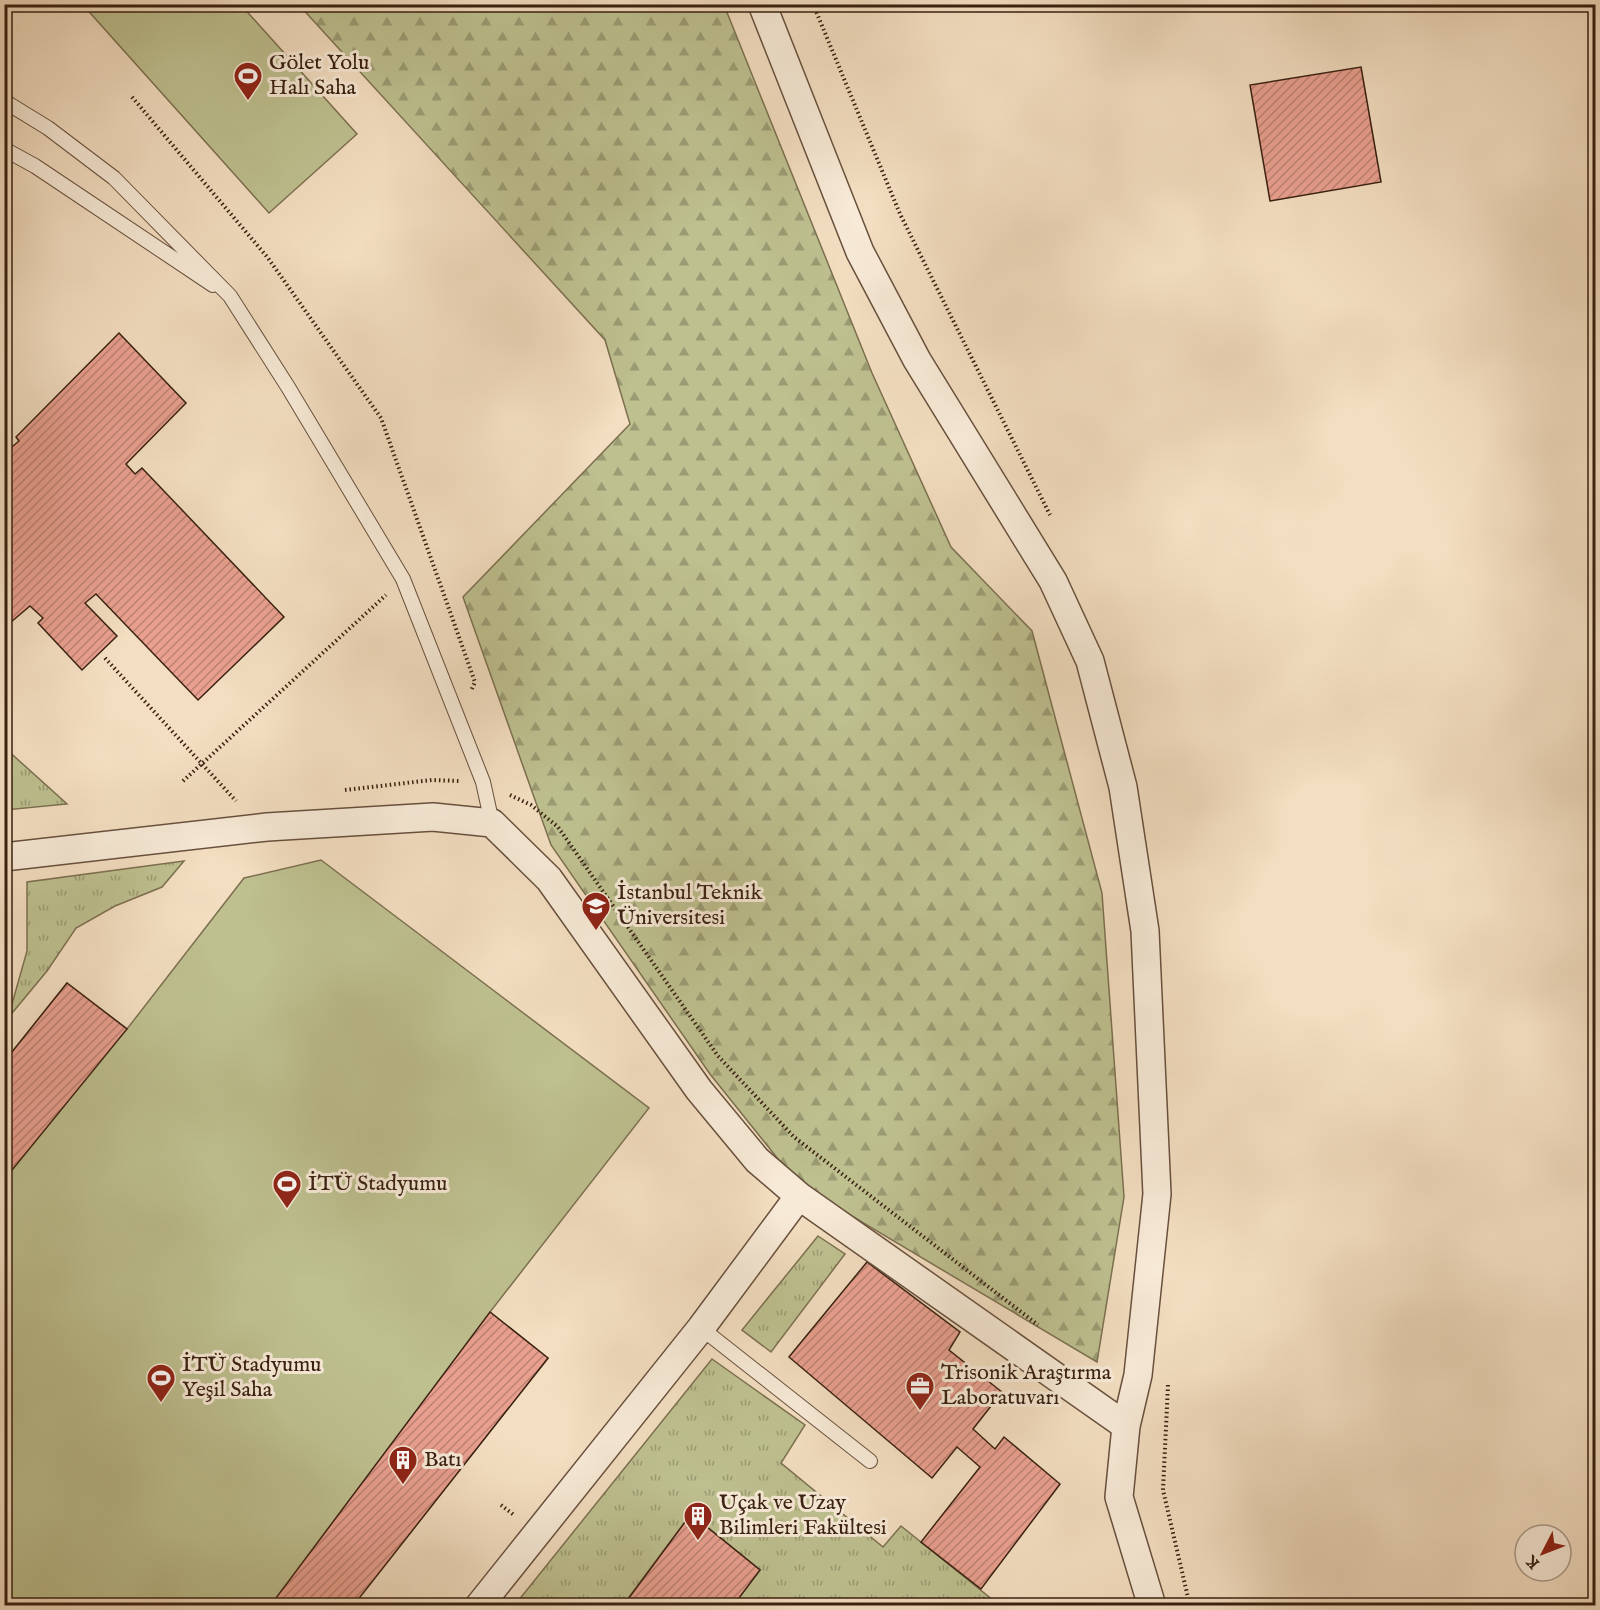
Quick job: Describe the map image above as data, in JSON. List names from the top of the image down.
{
  "places": {
    "sports": ["Gölet Yolu Halı Saha", "İTÜ Stadyumu", "İTÜ Stadyumu Yeşil Saha"],
    "school or university": ["İstanbul Teknik Üniversitesi"],
    "office": ["Trisonik Araştırma Laboratuvarı"],
    "building": ["Batı", "Uçak ve Uzay Bilimleri Fakültesi"]
  },
  "north": "bottom left"
}
